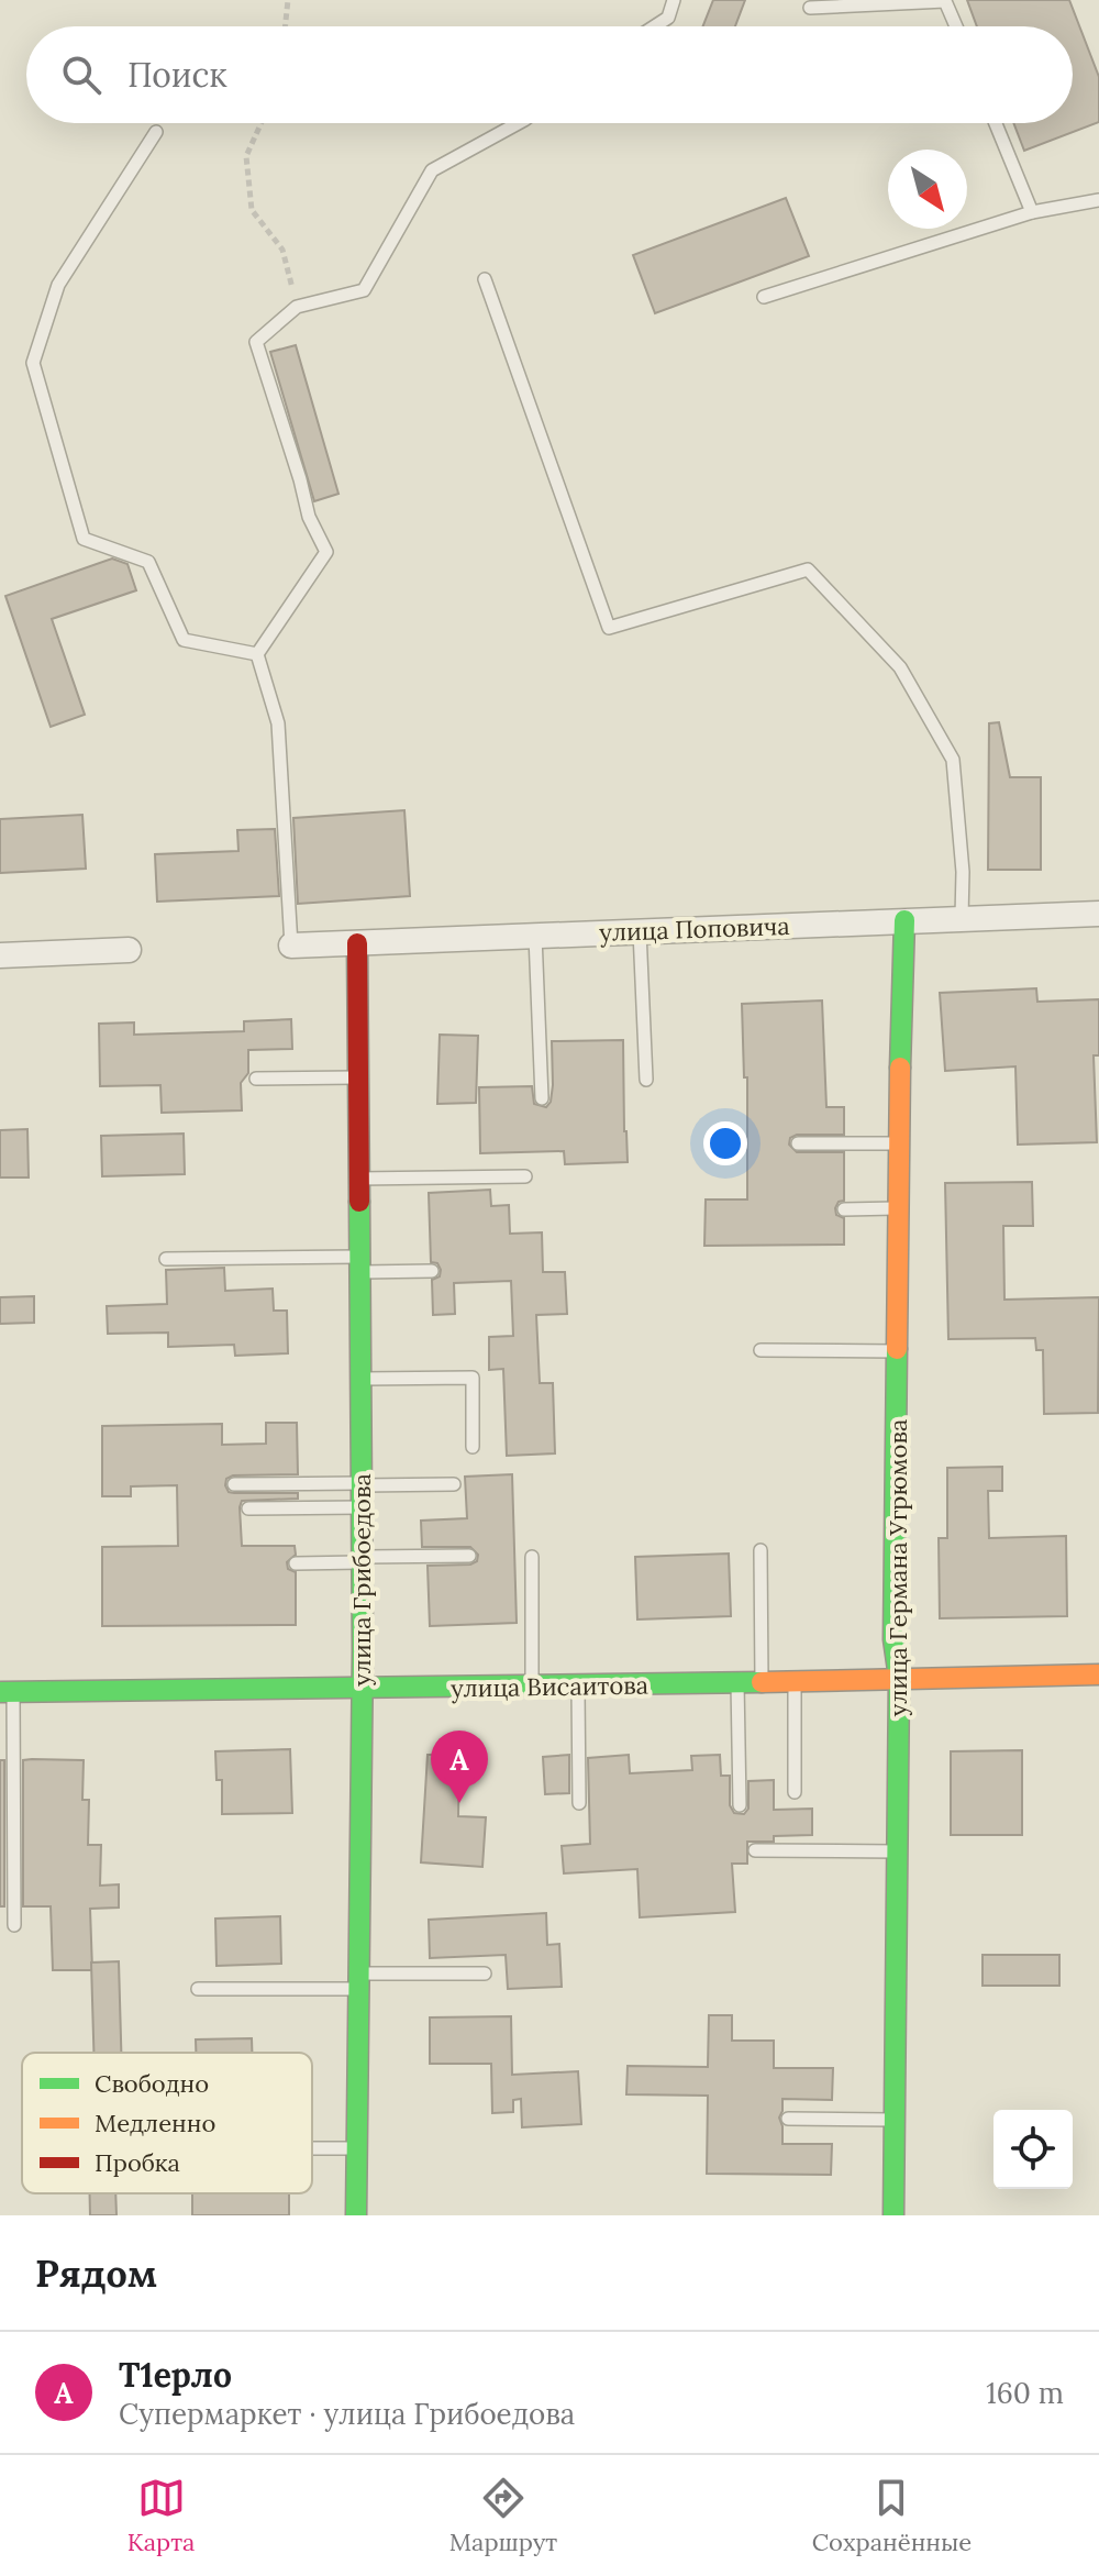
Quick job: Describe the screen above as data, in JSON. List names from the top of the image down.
{
  "streets": {
    "street": [
      "улица Поповича",
      "улица Германа Угрюмова",
      "улица Грибоедова",
      "улица Висаитова"
    ]
  },
  "crossings": [
    ["улица Поповича", "улица Германа Угрюмова"],
    ["улица Поповича", "улица Грибоедова"],
    ["улица Германа Угрюмова", "улица Висаитова"],
    ["улица Грибоедова", "улица Висаитова"]
  ],
  "legend": ["Свободно", "Медленно", "Пробка"],
  "north": "bottom right",
  "page": {
    "search": "Поиск",
    "pins": "A",
    "heading": "Рядом",
    "list": [
      {
        "mark": "A",
        "name": "Т1ерло",
        "note": "Супермаркет · улица Грибоедова",
        "value": "160 m"
      }
    ],
    "nav": ["Карта", "Маршрут", "Сохранённые"]
  }
}
